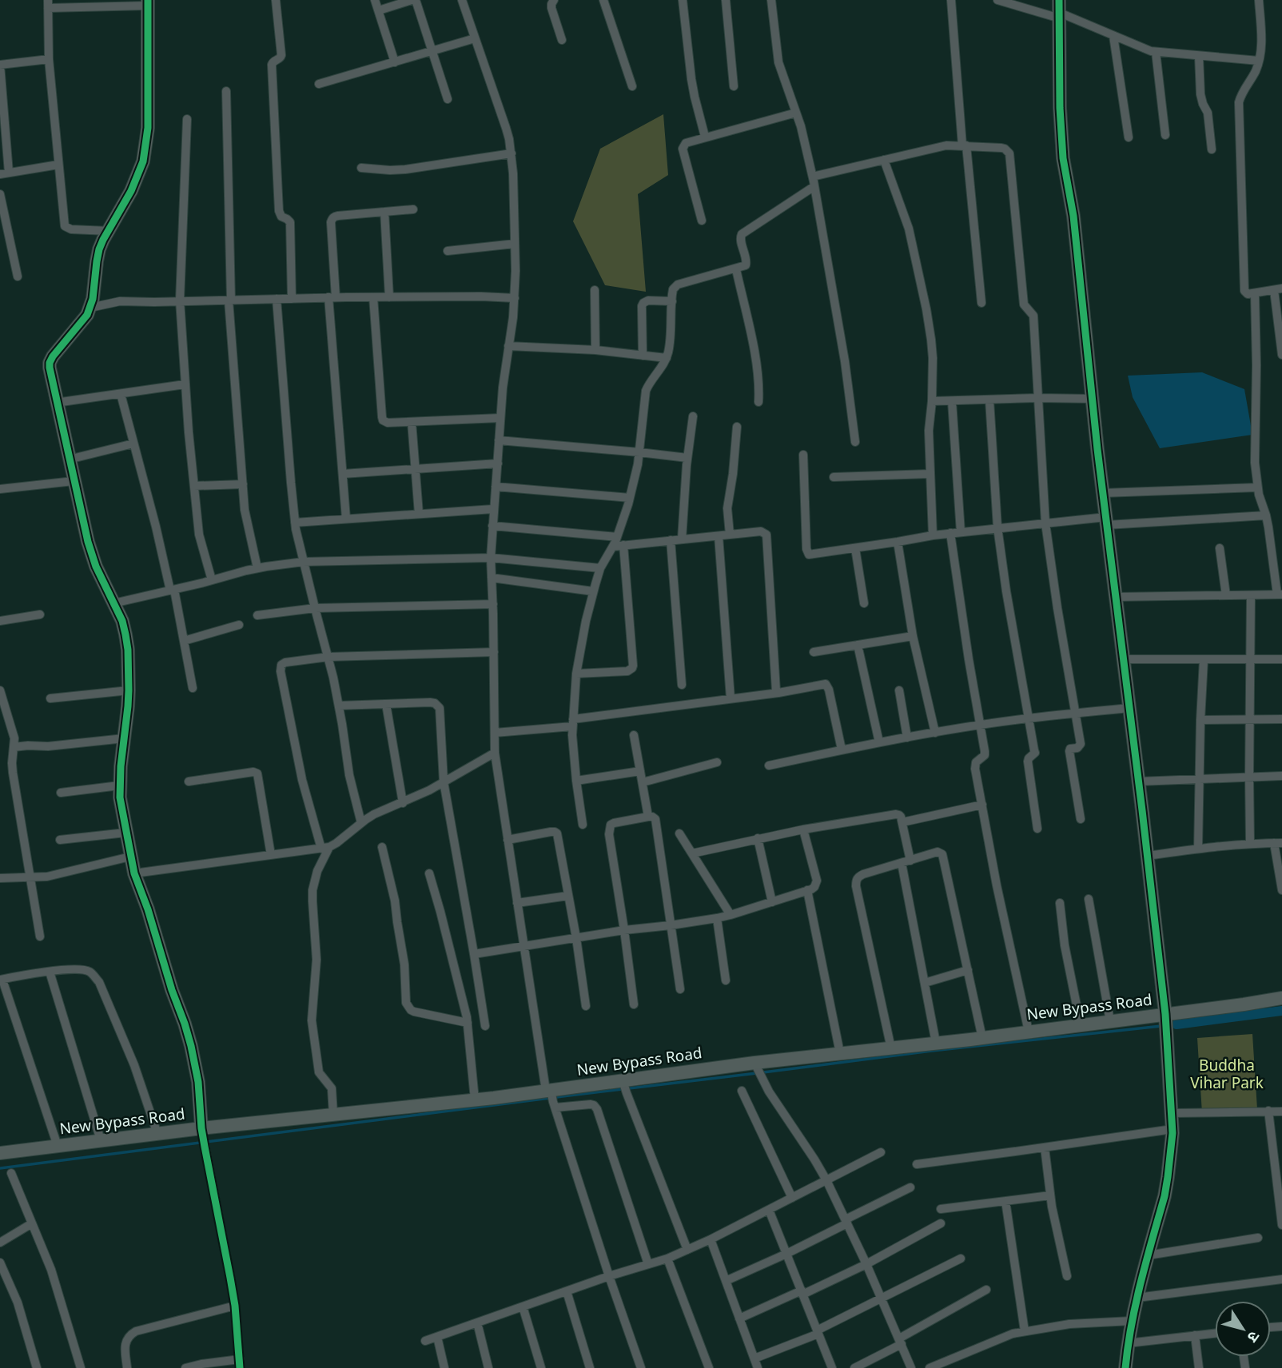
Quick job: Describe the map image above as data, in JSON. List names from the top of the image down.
{
  "streets": {
    "street": ["New Bypass Road"]
  },
  "parks": ["Buddha Vihar Park"],
  "north": "bottom right"
}
